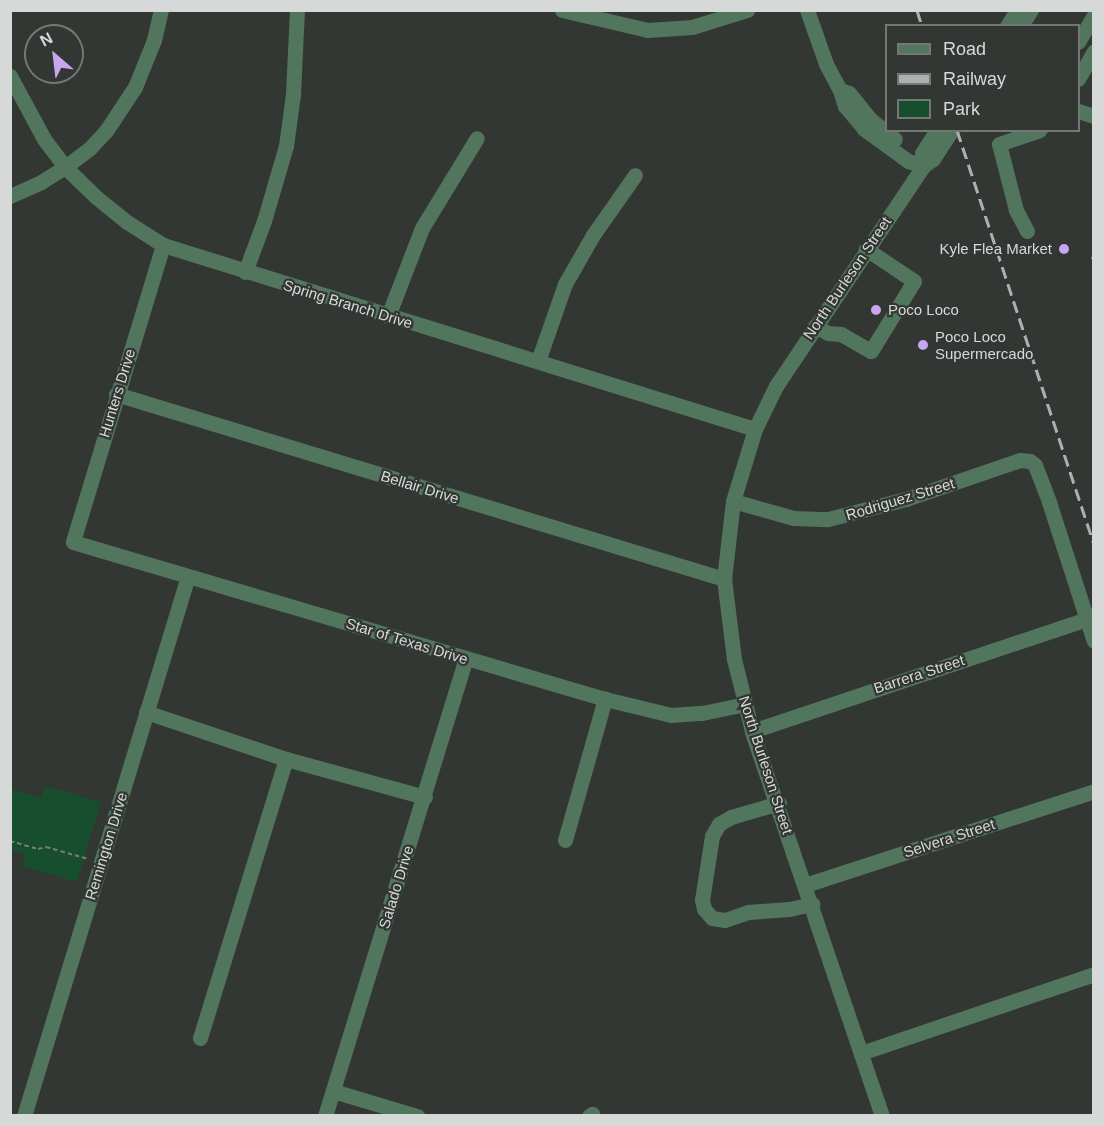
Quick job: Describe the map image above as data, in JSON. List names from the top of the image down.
{
  "streets": {
    "street": [
      "North Burleson Street",
      "Spring Branch Drive",
      "Hunters Drive",
      "Bellair Drive",
      "Rodriguez Street",
      "Star of Texas Drive",
      "Barrera Street",
      "Selvera Street",
      "Remington Drive",
      "Salado Drive"
    ]
  },
  "crossings": [
    ["North Burleson Street", "Spring Branch Drive"],
    ["North Burleson Street", "Bellair Drive"],
    ["North Burleson Street", "Rodriguez Street"],
    ["North Burleson Street", "Star of Texas Drive"],
    ["North Burleson Street", "Barrera Street"],
    ["North Burleson Street", "Selvera Street"],
    ["Spring Branch Drive", "Hunters Drive"],
    ["Hunters Drive", "Bellair Drive"],
    ["Hunters Drive", "Star of Texas Drive"],
    ["Rodriguez Street", "Barrera Street"],
    ["Star of Texas Drive", "Remington Drive"],
    ["Star of Texas Drive", "Salado Drive"]
  ],
  "places": ["Kyle Flea Market", "Poco Loco", "Poco Loco Supermercado"],
  "legend": ["Road", "Railway", "Park"],
  "north": "top left"
}
